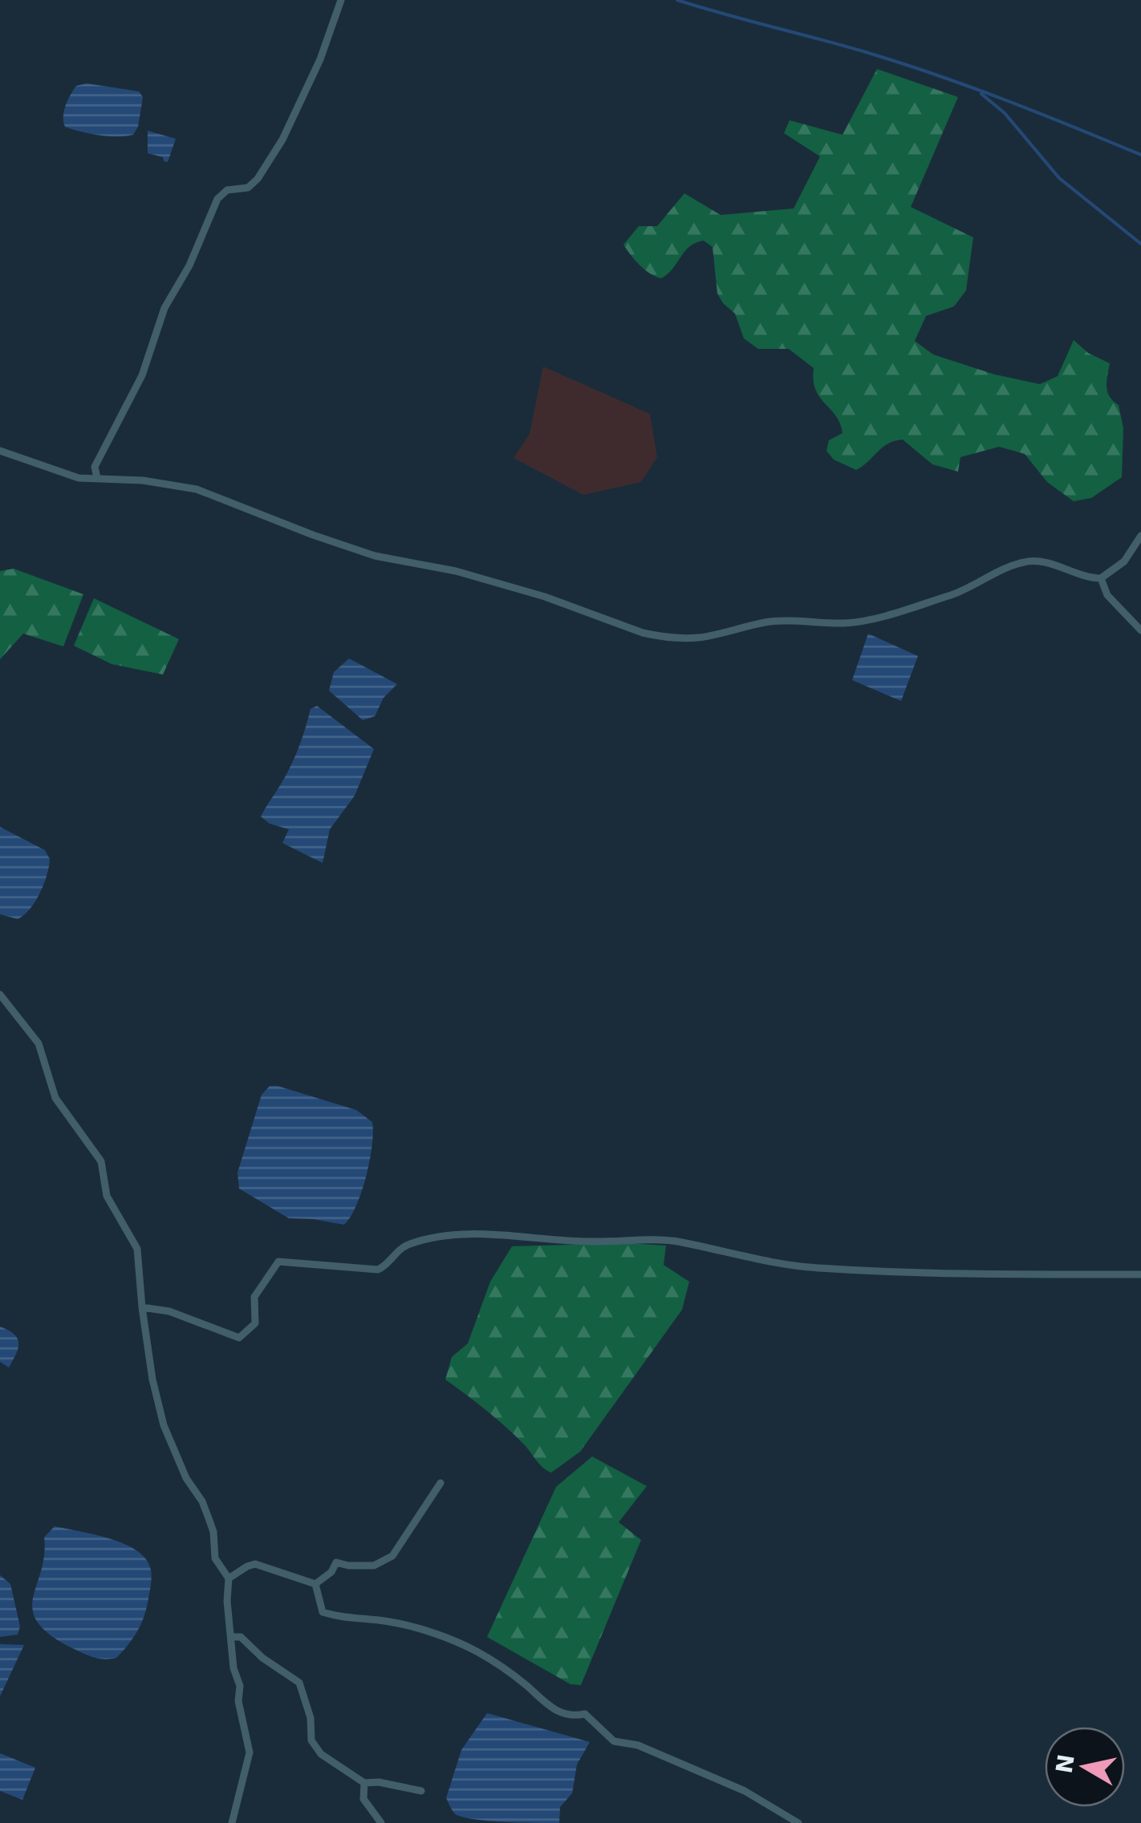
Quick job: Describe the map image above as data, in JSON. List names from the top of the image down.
{
  "north": "left"
}
